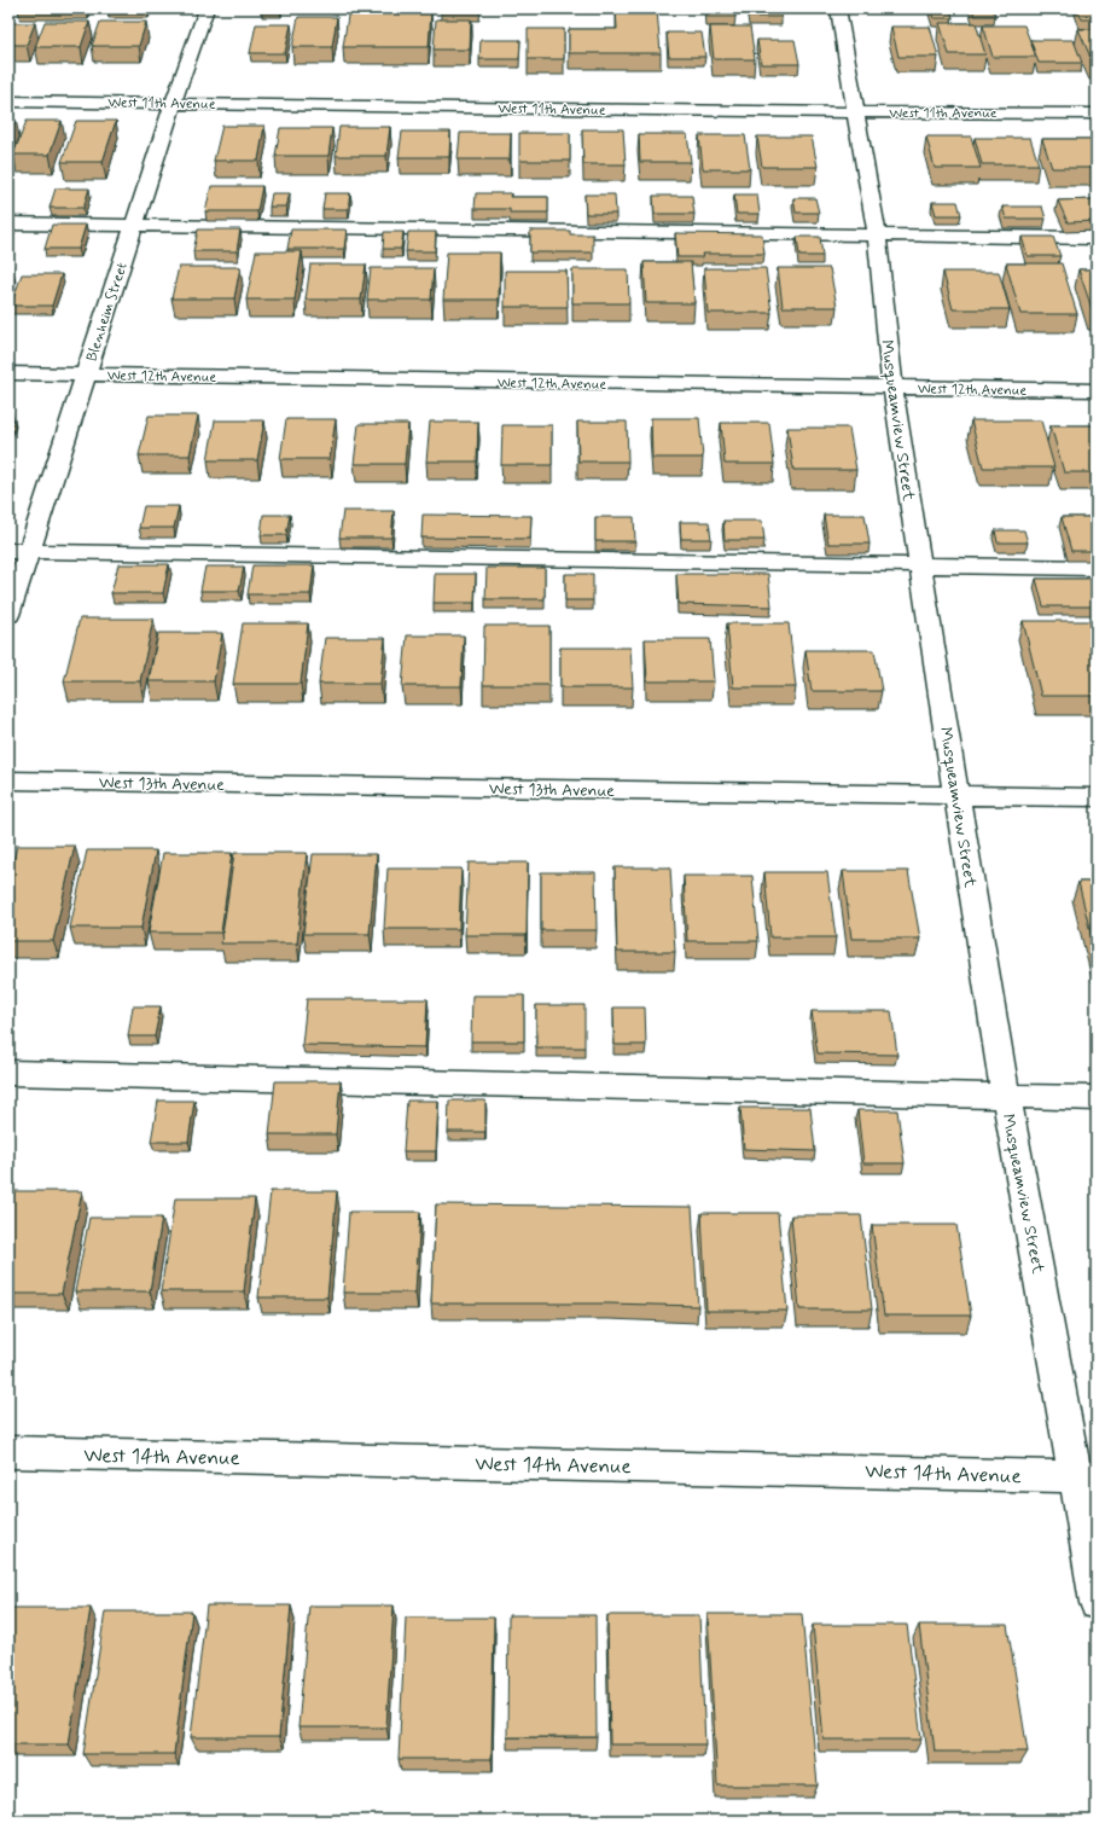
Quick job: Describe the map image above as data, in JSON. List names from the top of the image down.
{
  "streets": {
    "street": [
      "West 11th Avenue",
      "Blenheim Street",
      "West 12th Avenue",
      "Musqueamview Street",
      "West 13th Avenue",
      "West 14th Avenue"
    ]
  },
  "crossings": [
    ["West 11th Avenue", "Blenheim Street"],
    ["West 11th Avenue", "Musqueamview Street"],
    ["Blenheim Street", "West 12th Avenue"],
    ["West 12th Avenue", "Musqueamview Street"],
    ["Musqueamview Street", "West 13th Avenue"],
    ["Musqueamview Street", "West 14th Avenue"]
  ]
}
